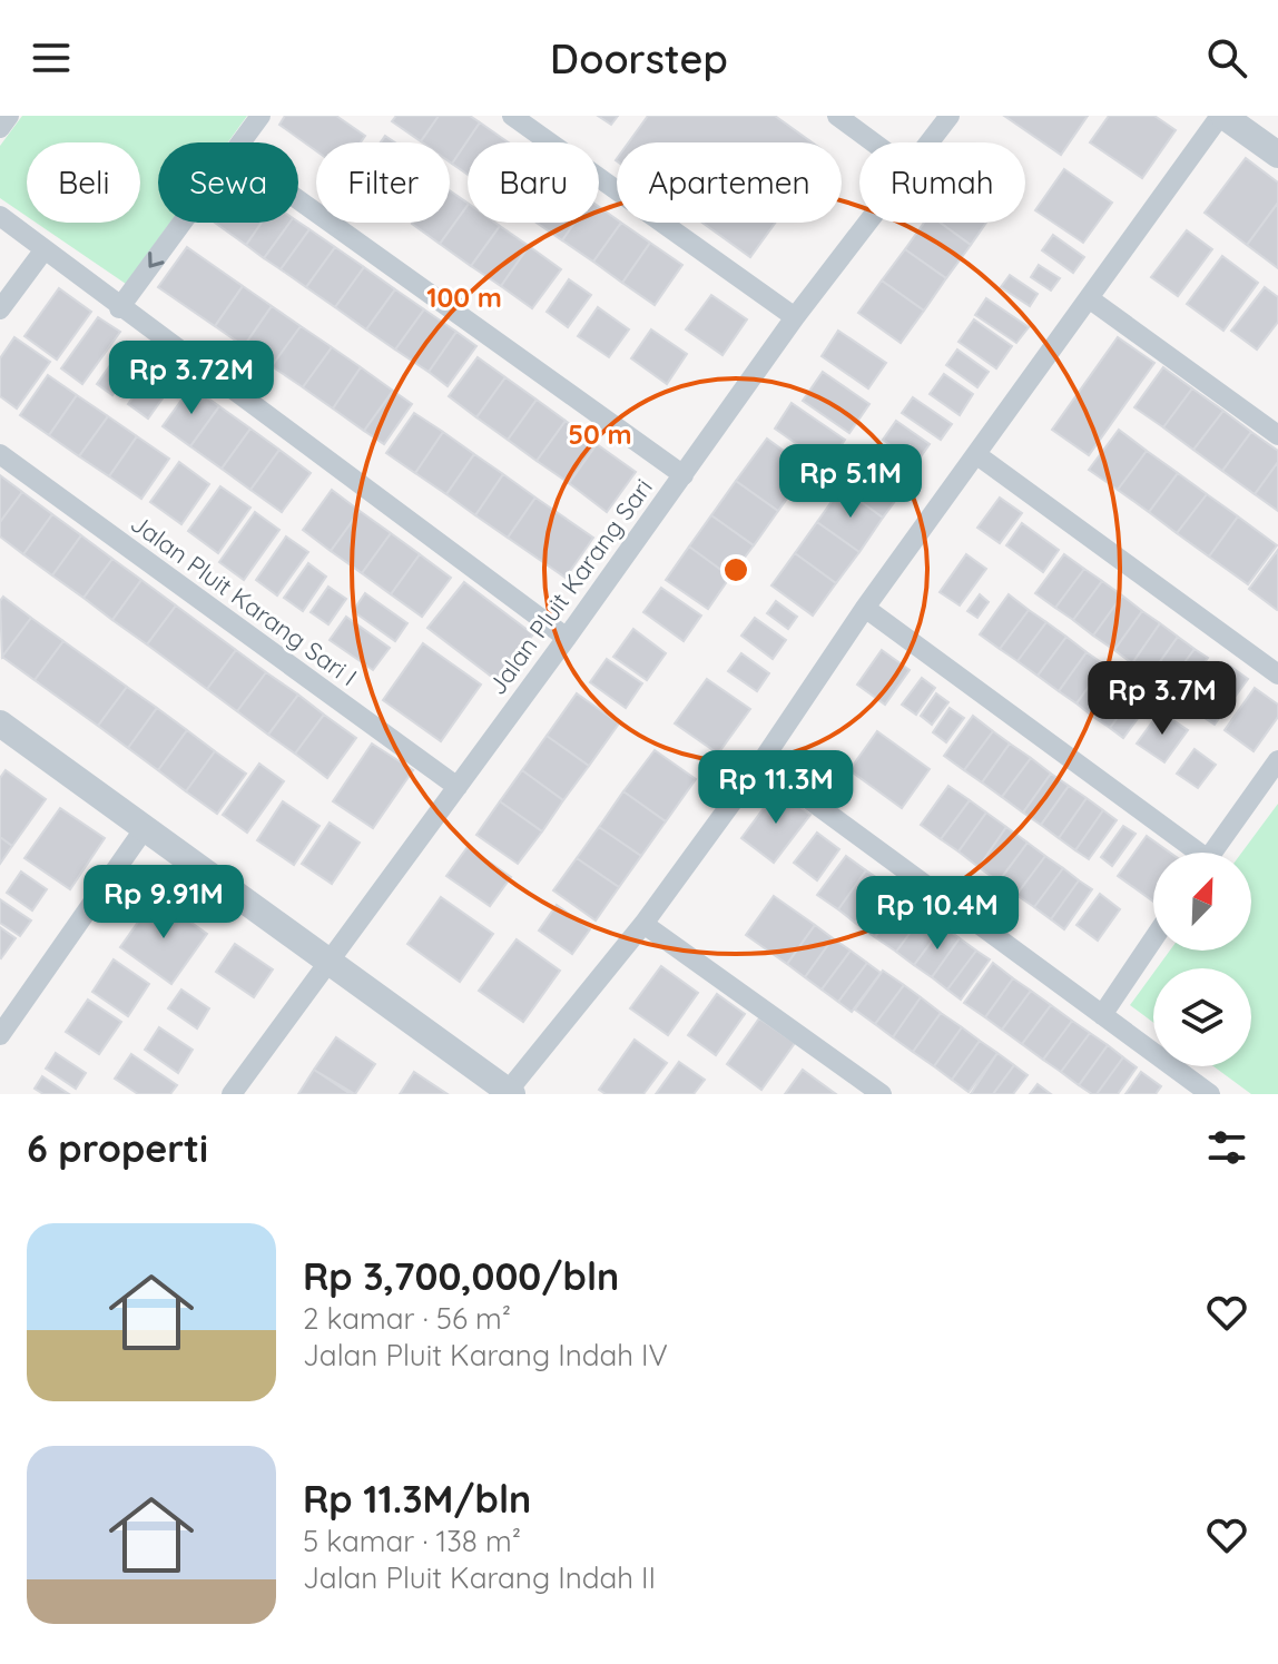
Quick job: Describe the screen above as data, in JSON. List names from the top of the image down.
{
  "streets": {
    "street": ["Jalan Pluit Karang Sari", "Jalan Pluit Karang Sari I"]
  },
  "crossings": [
    ["Jalan Pluit Karang Sari", "Jalan Pluit Karang Sari I"]
  ],
  "north": "top right",
  "page": {
    "header": "Doorstep",
    "chip": [
      "Beli",
      "Sewa",
      "Filter",
      "Baru",
      "Apartemen",
      "Rumah"
    ],
    "price": [
      "Rp 3.72M",
      "Rp 5.1M",
      "Rp 3.7M",
      "Rp 11.3M",
      "Rp 9.91M",
      "Rp 10.4M"
    ],
    "heading": "6 properti",
    "list": [
      {
        "name": "Rp 3,700,000/bln",
        "note": "2 kamar · 56 m² · Jalan Pluit Karang Indah IV"
      },
      {
        "name": "Rp 11.3M/bln",
        "note": "5 kamar · 138 m² · Jalan Pluit Karang Indah II"
      }
    ]
  },
  "rings": ["100 m", "50 m"]
}
